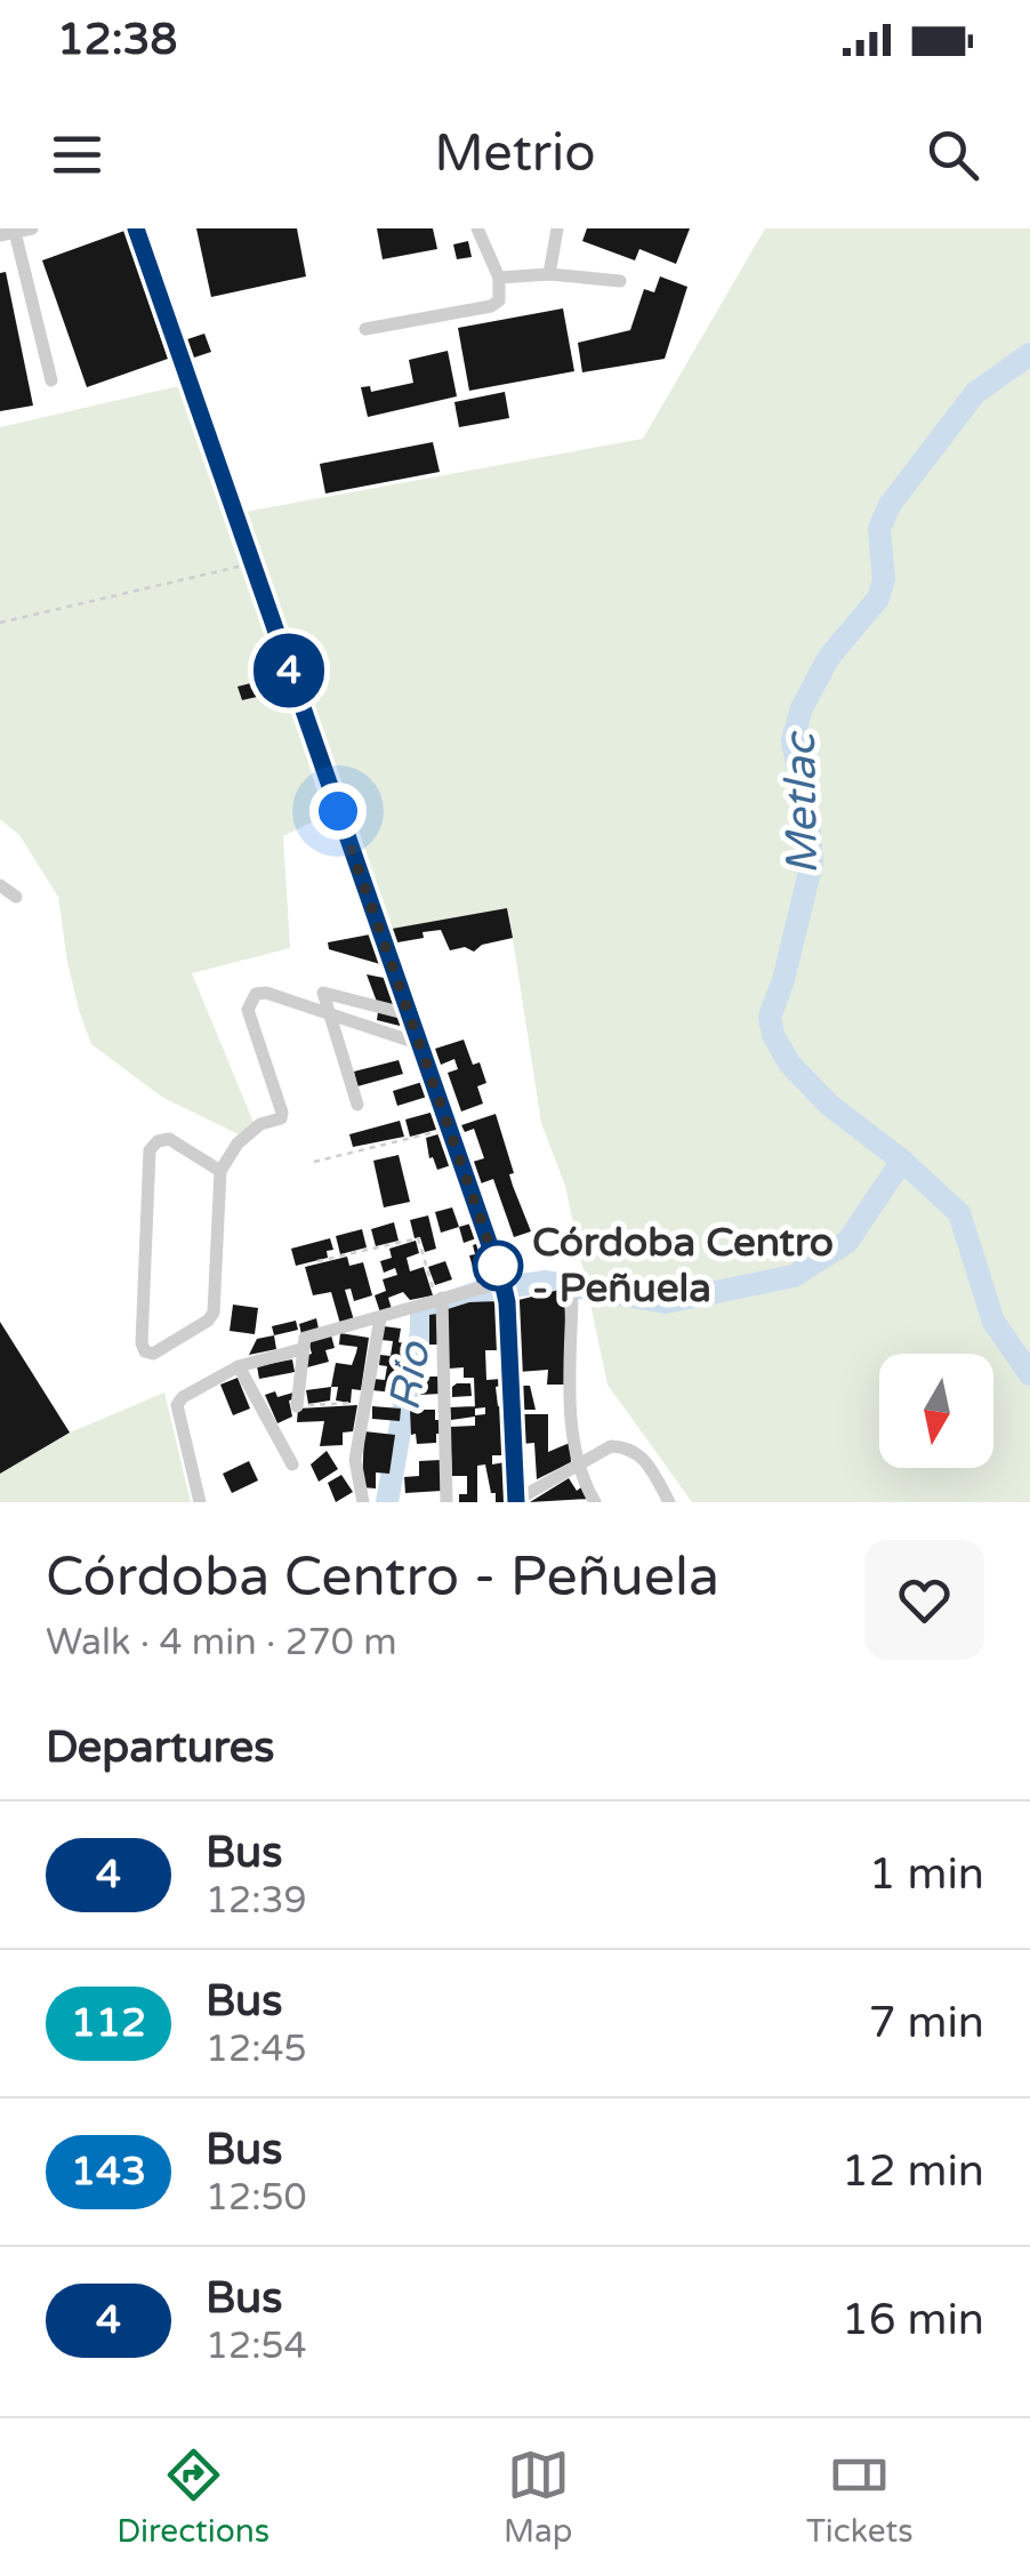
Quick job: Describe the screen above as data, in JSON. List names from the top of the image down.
{
  "water": ["Metlac", "Río"],
  "places": ["Córdoba Centro - Peñuela"],
  "lines": ["bus line 4"],
  "north": "bottom",
  "page": {
    "status": "12:38",
    "header": "Metrio",
    "on_map": "4",
    "heading": [
      ["Córdoba Centro - Peñuela", "Walk · 4 min · 270 m"],
      "Departures"
    ],
    "list": [
      {
        "mark": "4",
        "name": "Bus",
        "note": "12:39",
        "value": "1 min"
      },
      {
        "mark": "112",
        "name": "Bus",
        "note": "12:45",
        "value": "7 min"
      },
      {
        "mark": "143",
        "name": "Bus",
        "note": "12:50",
        "value": "12 min"
      },
      {
        "mark": "4",
        "name": "Bus",
        "note": "12:54",
        "value": "16 min"
      }
    ],
    "tabs": ["Directions", "Map", "Tickets"]
  }
}
